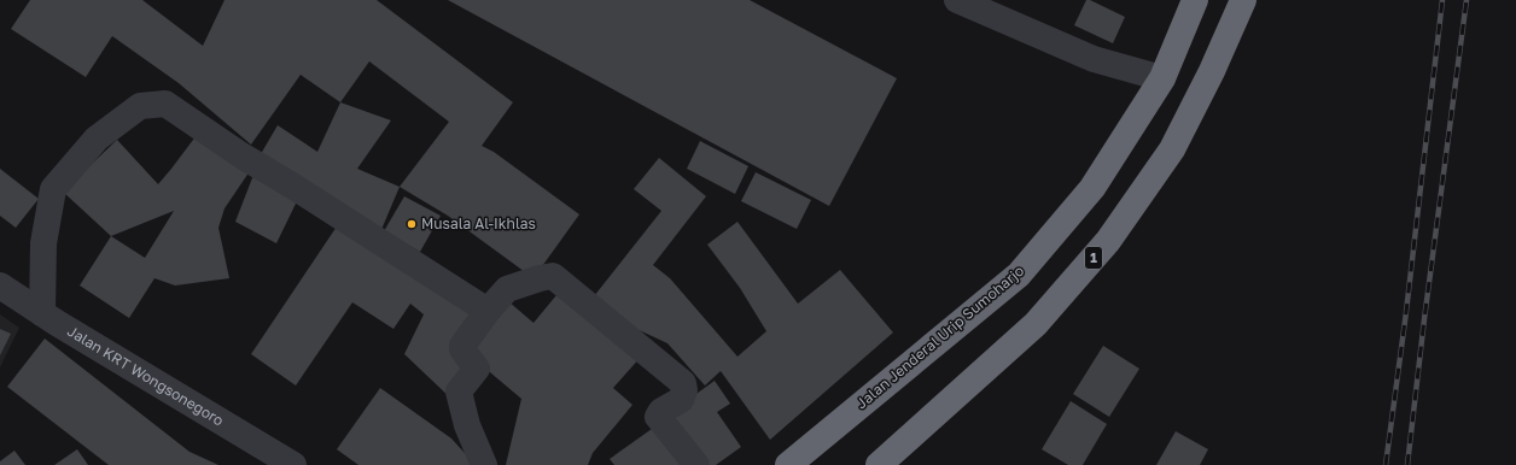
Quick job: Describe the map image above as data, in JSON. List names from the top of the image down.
{
  "streets": {
    "highway": ["1", "Jalan Jenderal Urip Sumoharjo"],
    "street": ["Jalan KRT Wongsonegoro"]
  },
  "places": ["Musala Al-Ikhlas"]
}
